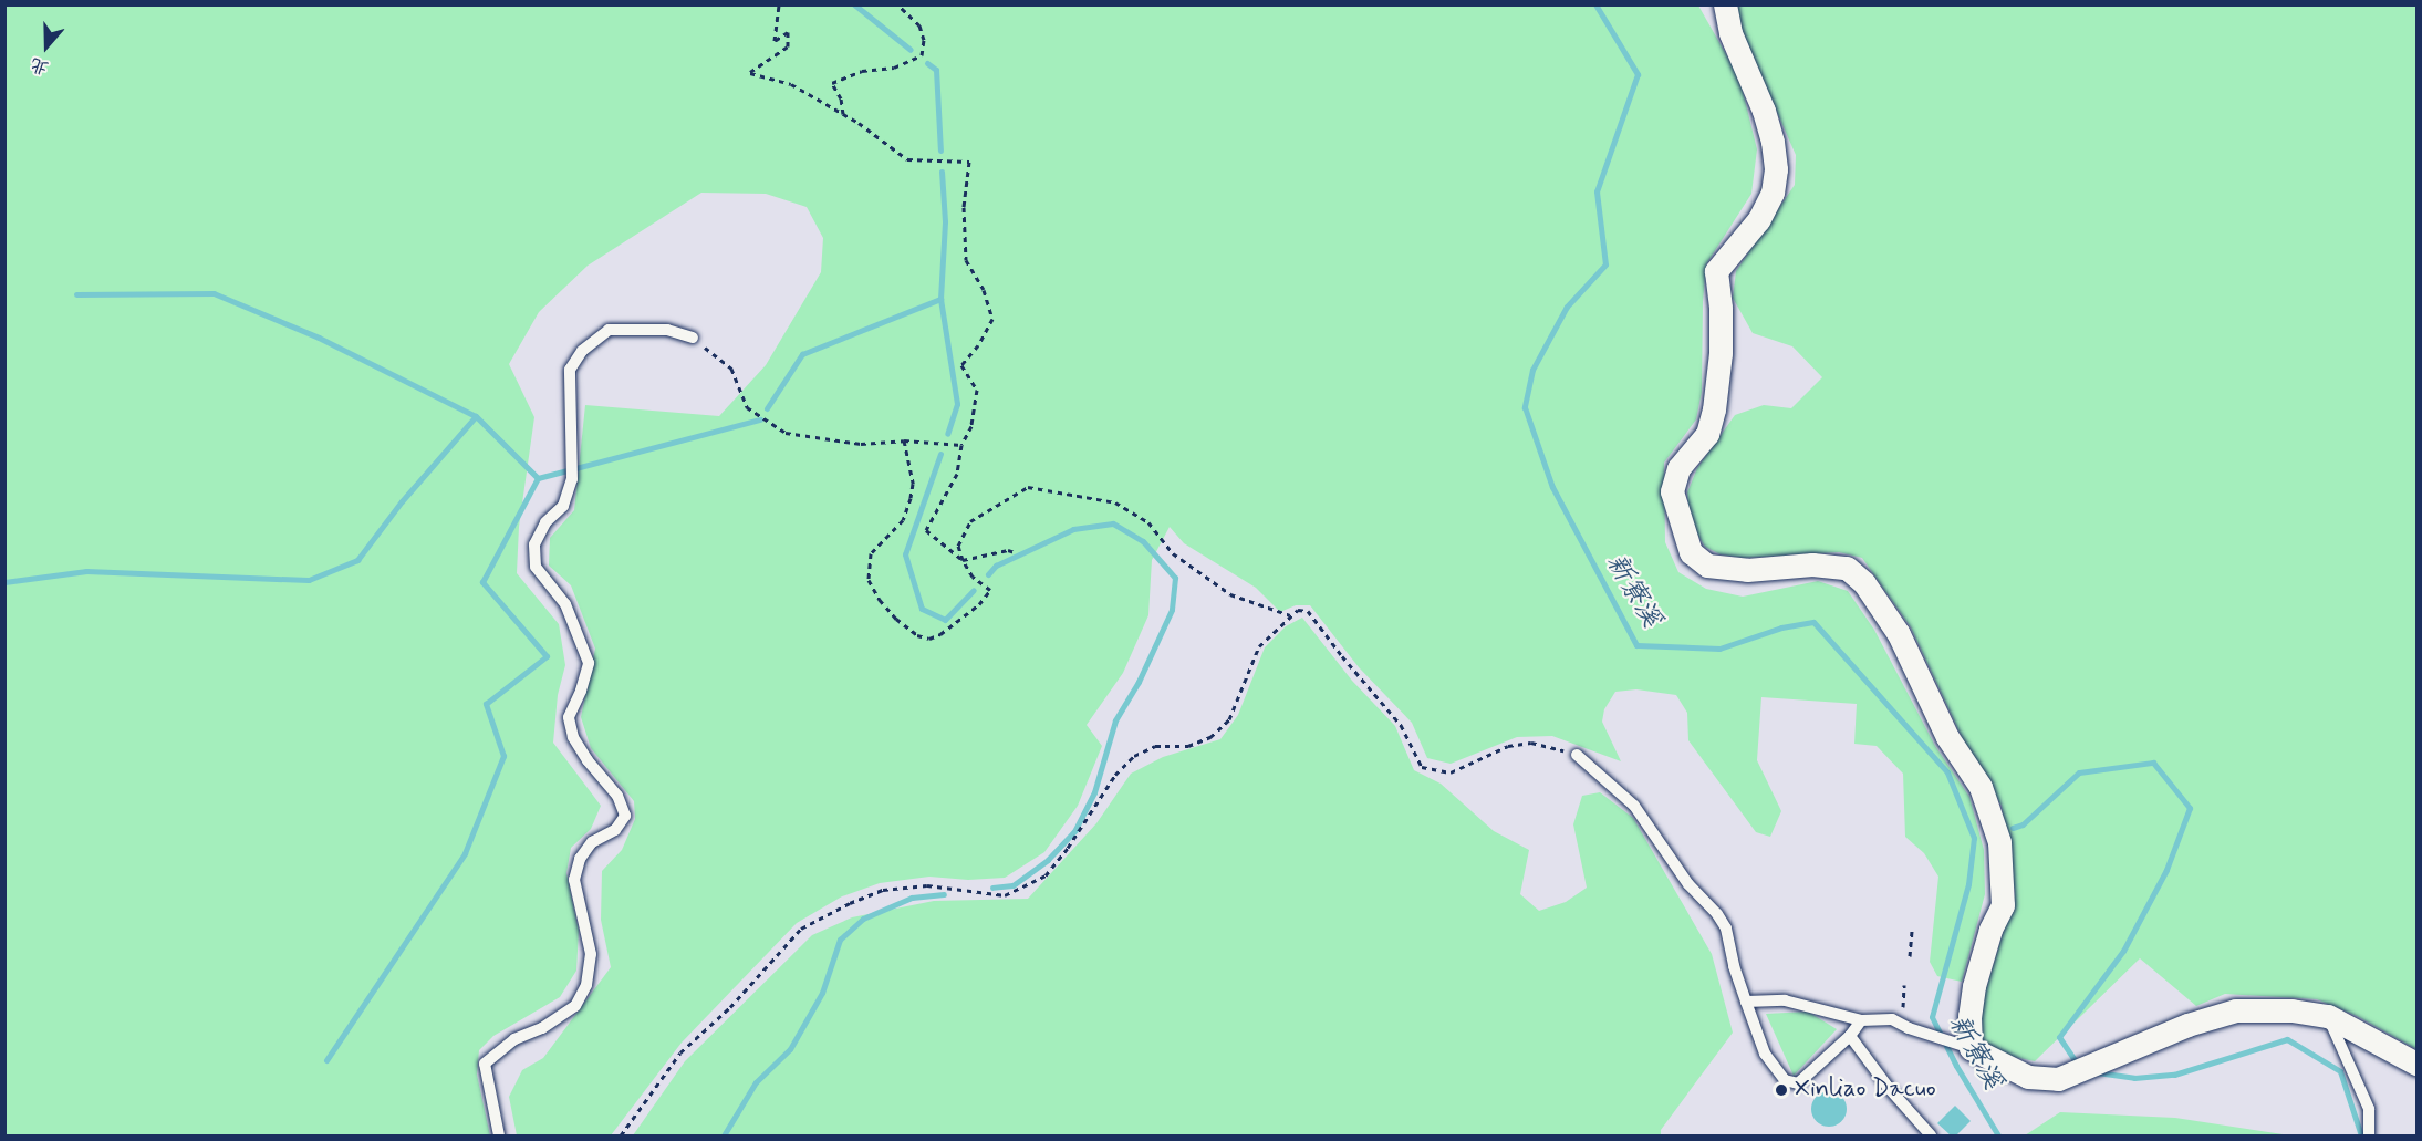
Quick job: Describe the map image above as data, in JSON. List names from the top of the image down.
{
  "water": ["新寮溪"],
  "places": ["Xinliao Dacuo"],
  "north": "bottom"
}
